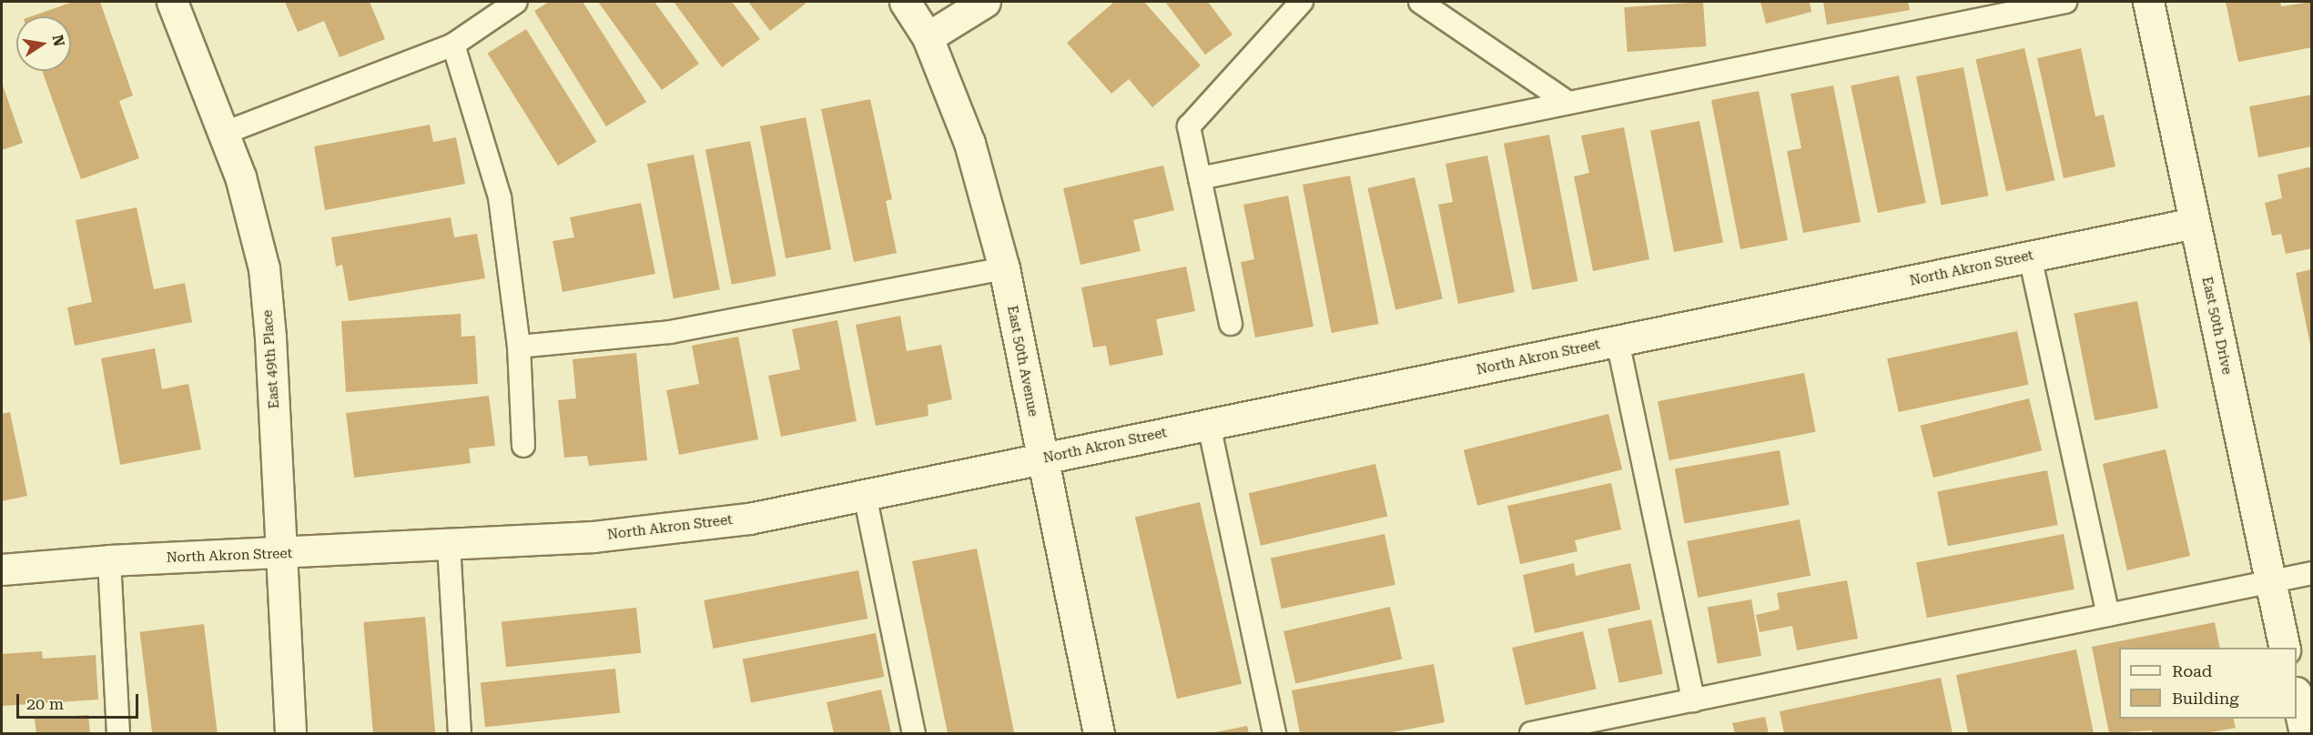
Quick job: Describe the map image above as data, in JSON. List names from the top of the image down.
{
  "streets": {
    "street": [
      "North Akron Street",
      "East 50th Drive",
      "East 49th Place",
      "East 50th Avenue"
    ]
  },
  "crossings": [
    ["North Akron Street", "East 50th Drive"],
    ["North Akron Street", "East 49th Place"],
    ["North Akron Street", "East 50th Avenue"]
  ],
  "legend": ["Road", "Building"],
  "scale_bar": "20 m",
  "north": "right"
}
